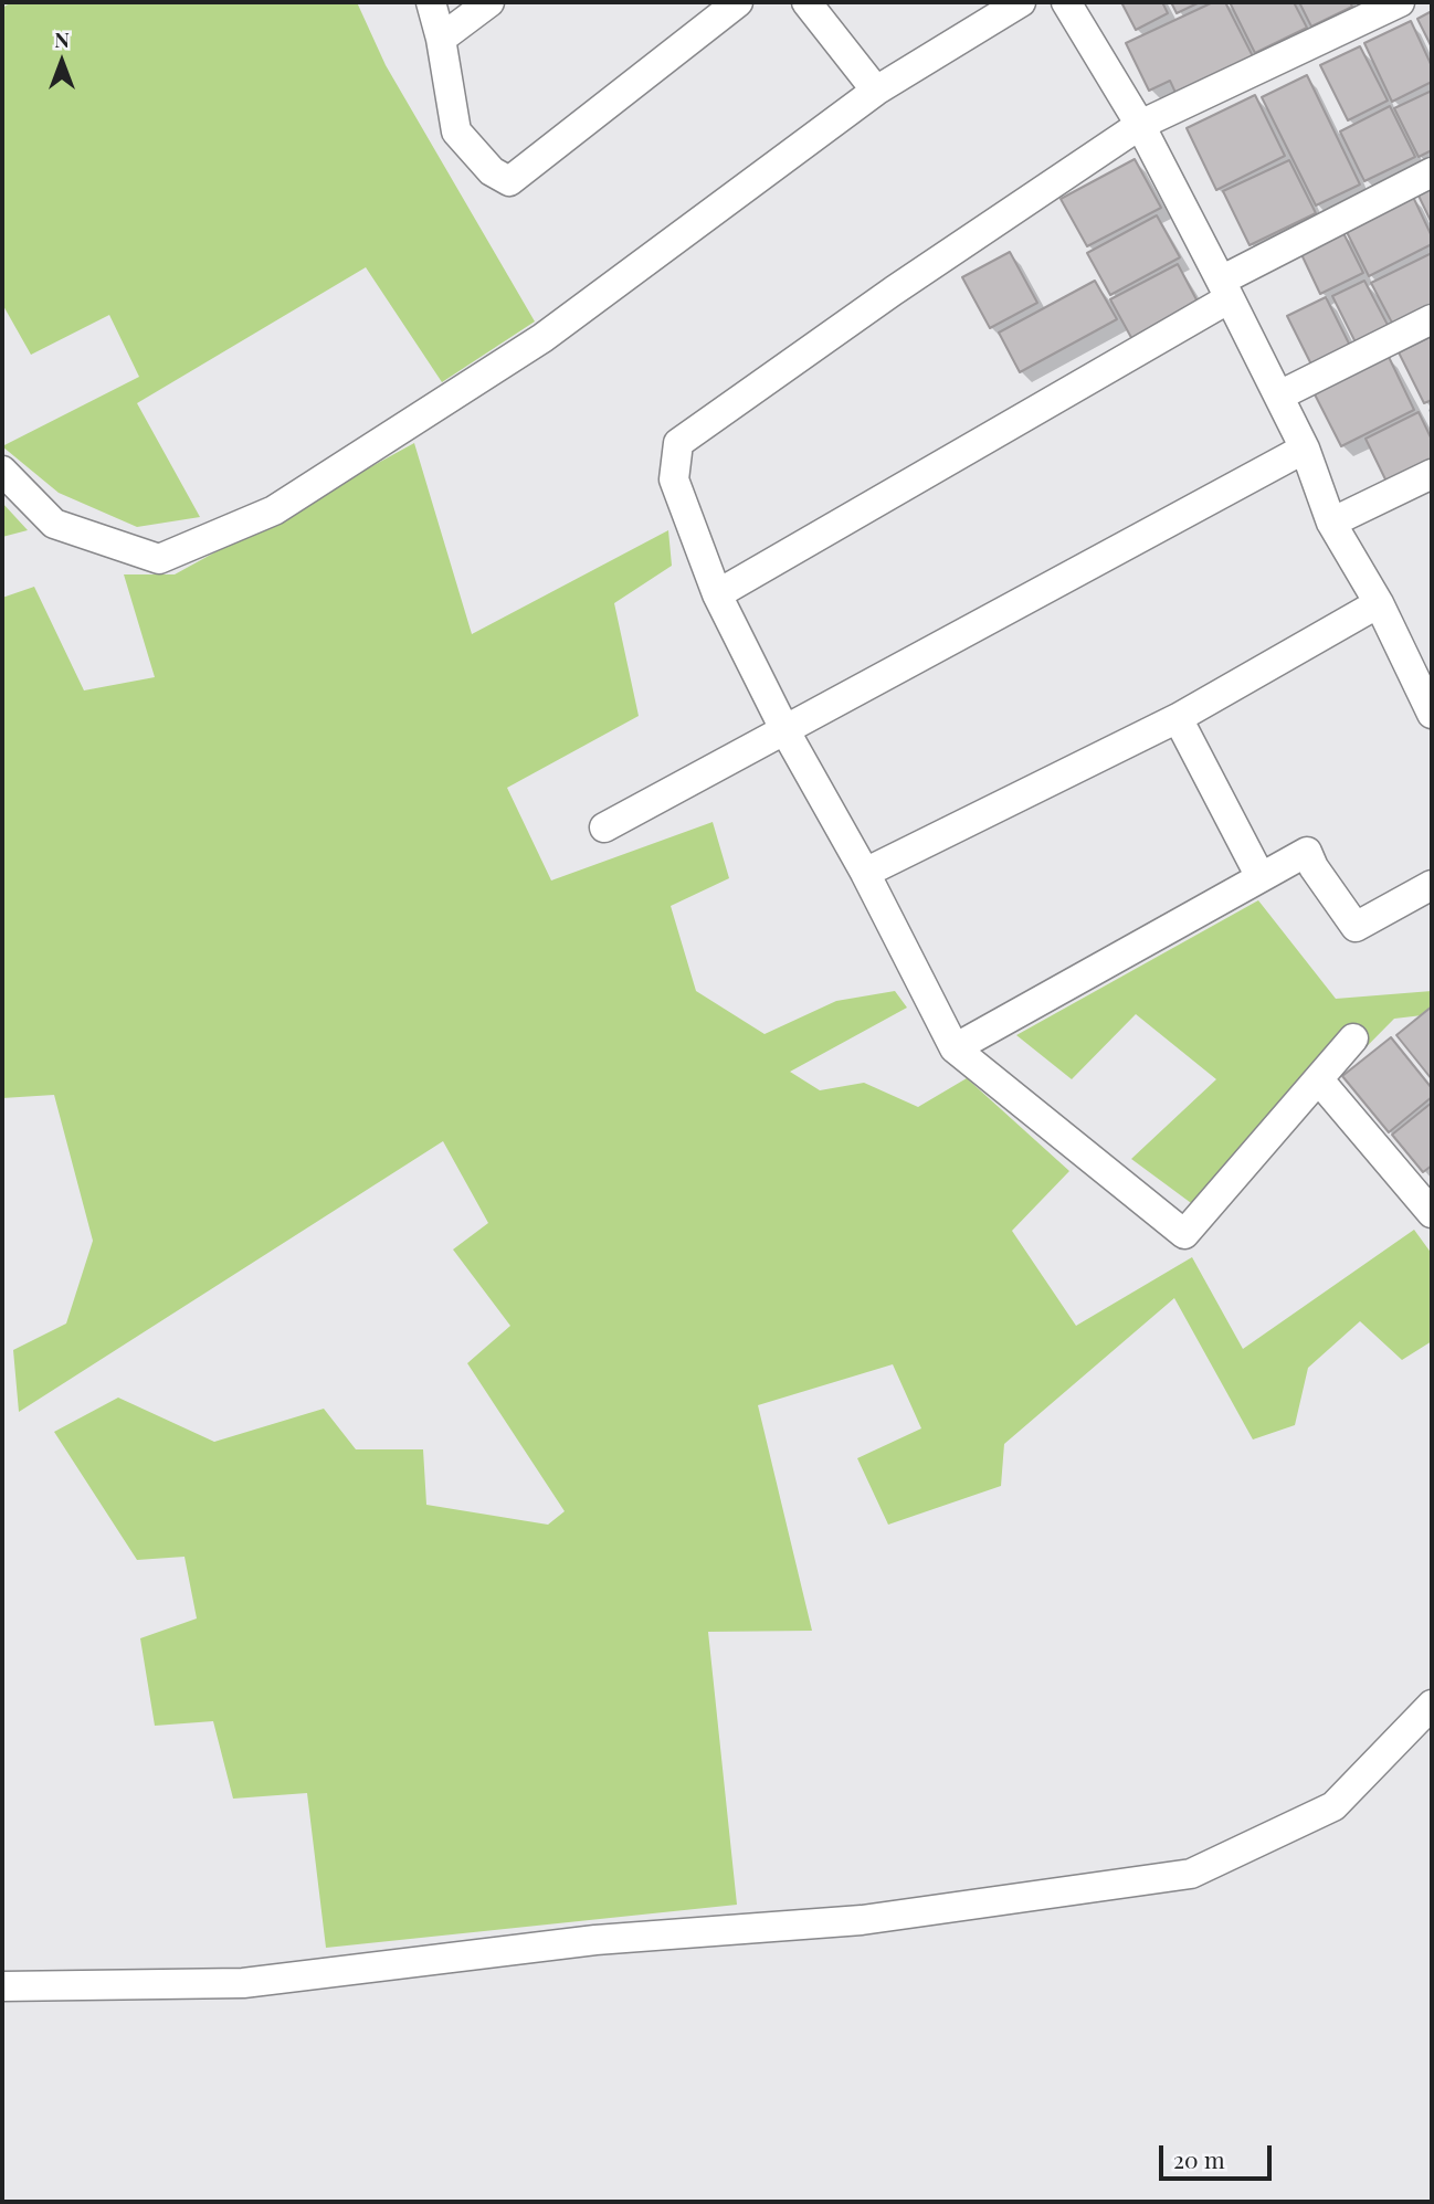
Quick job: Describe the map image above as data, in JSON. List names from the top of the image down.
{
  "scale_bar": "20 m",
  "north": "top"
}
